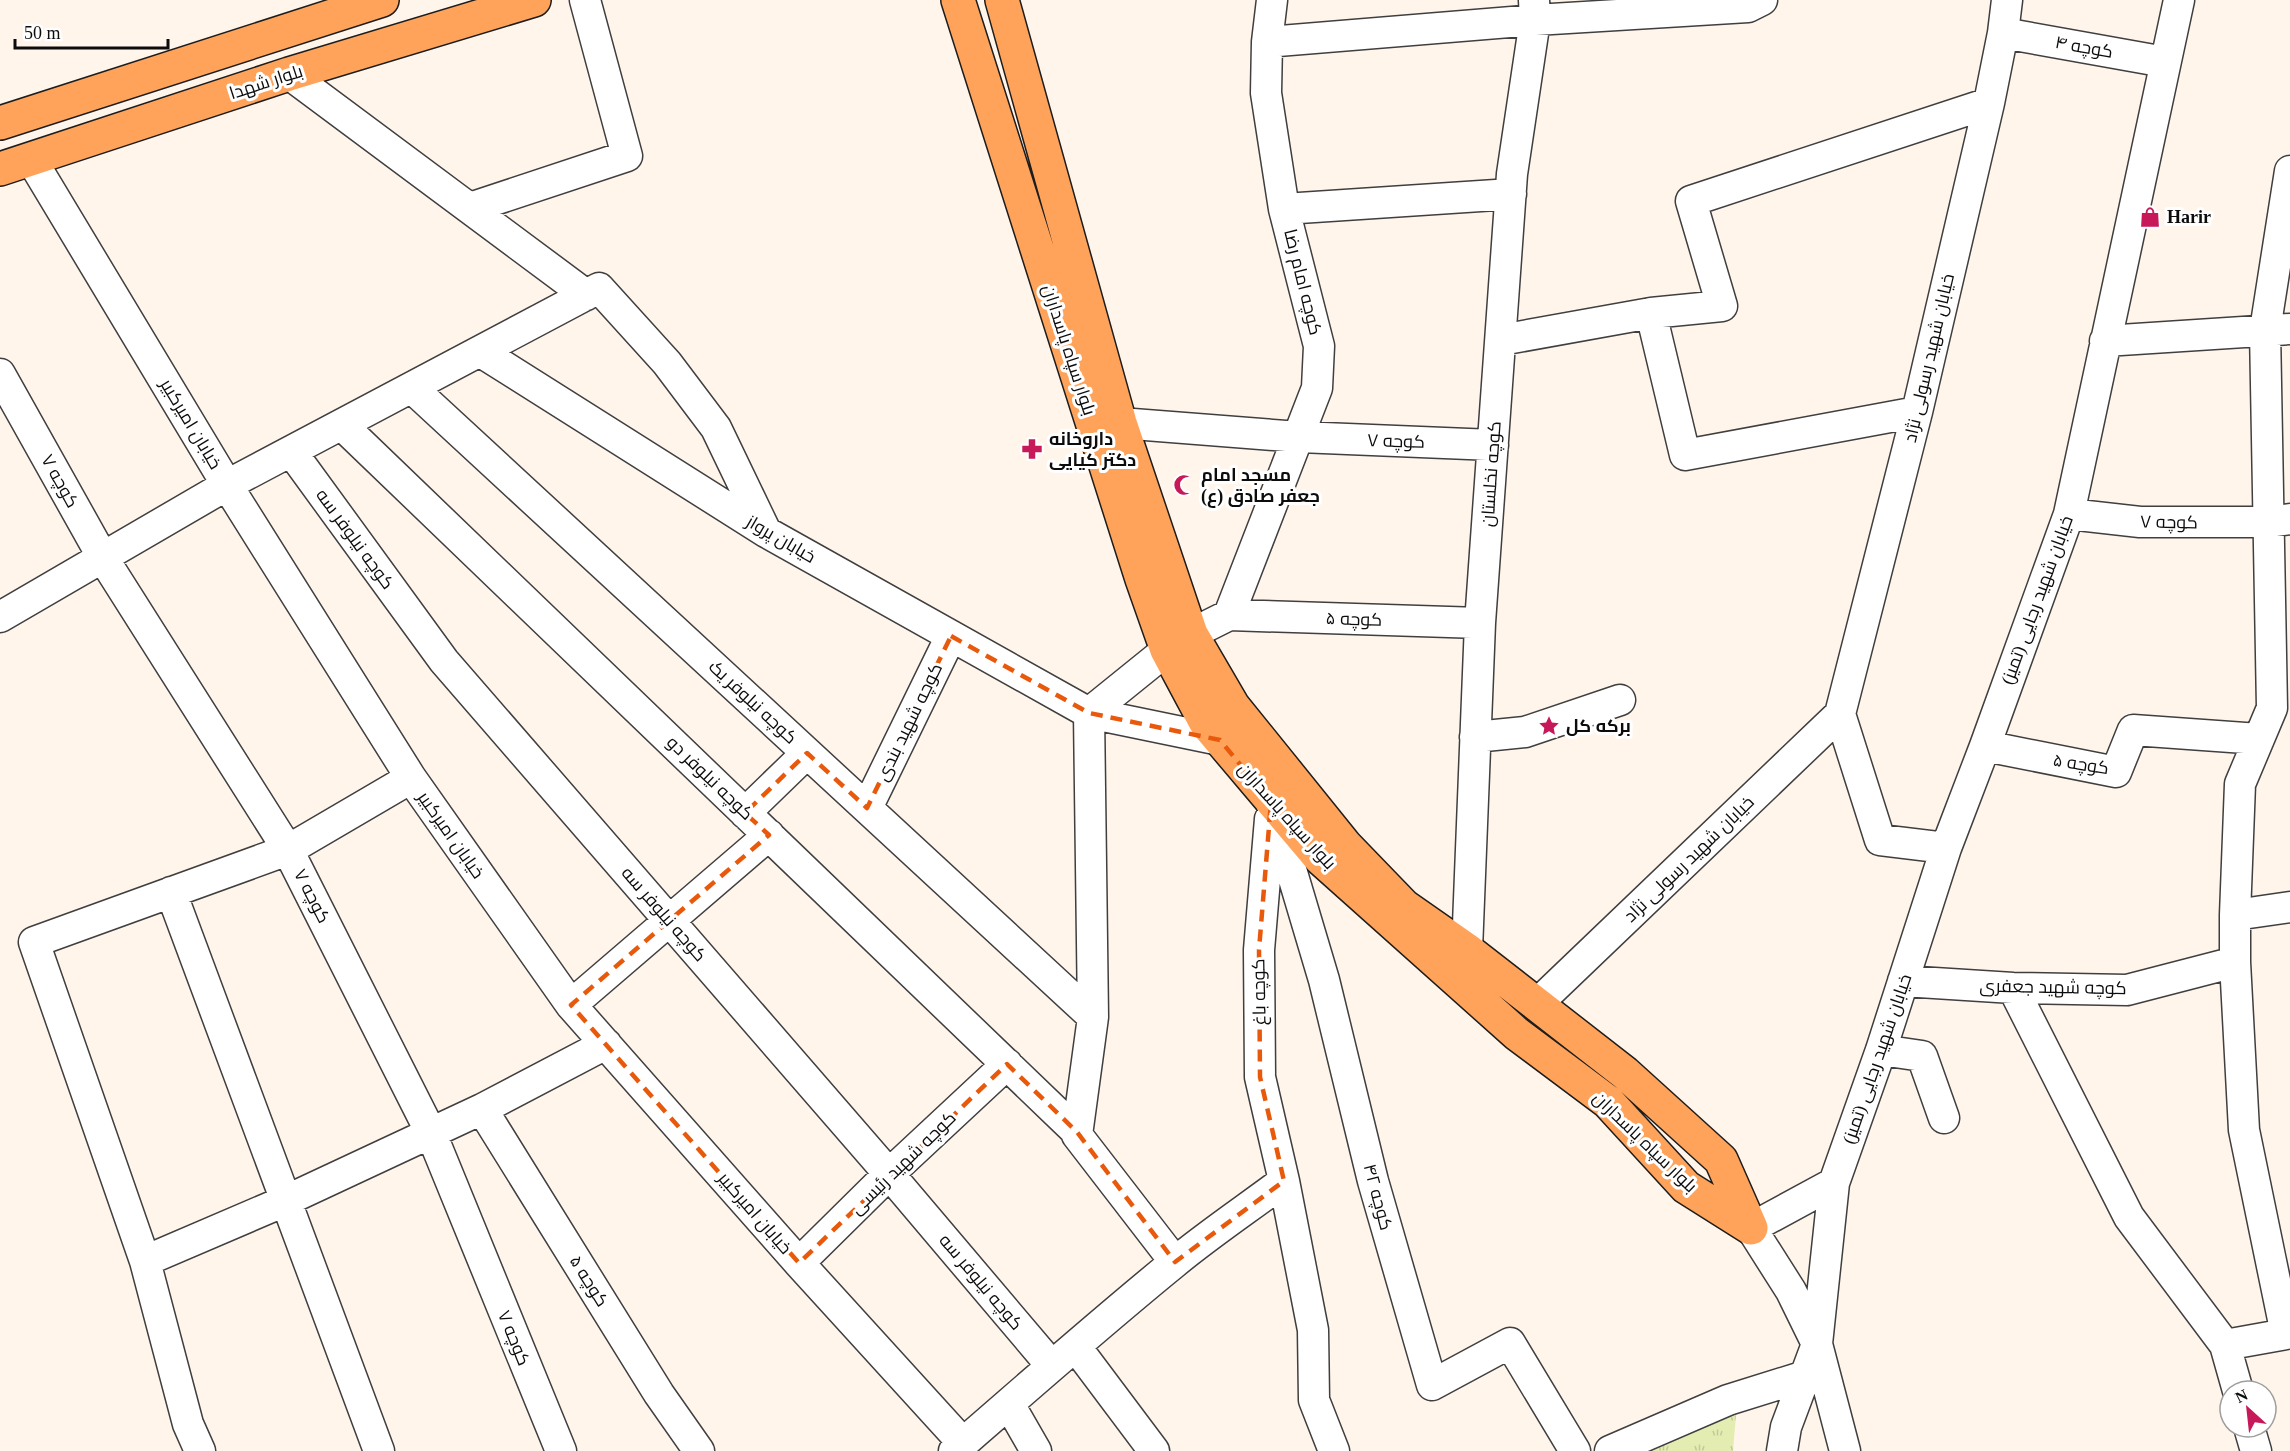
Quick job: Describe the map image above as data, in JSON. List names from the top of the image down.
{
  "streets": {
    "main road": ["بلوار شهدا", "بلوار سپاه پاسداران"],
    "street": [
      "کوچه ۴",
      "کوچه امام رضا",
      "خیابان شهید رسولی نژاد",
      "خیابان امیرکبیر",
      "کوچه ۷",
      "کوچه نخلستان",
      "کوچه نیلوفر سه",
      "خیابان پرواز",
      "خیابان شهید رجایی (تمیز)",
      "کوچه ۵",
      "کوچه نیلوفر یک",
      "کوچه شهید بندی",
      "کوچه نیلوفر دو",
      "کوچه شهید جعفری",
      "کوچه باغ",
      "کوچه شهید رئیسی",
      "کوچه ۴۲"
    ]
  },
  "crossings": [
    ["کوچه ۴", "خیابان شهید رسولی نژاد"],
    ["کوچه ۴", "خیابان شهید رجایی (تمیز)"],
    ["بلوار شهدا", "خیابان امیرکبیر"],
    ["کوچه امام رضا", "کوچه ۷"],
    ["کوچه امام رضا", "کوچه ۵"],
    ["بلوار سپاه پاسداران", "خیابان شهید رسولی نژاد"],
    ["بلوار سپاه پاسداران", "کوچه ۷"],
    ["بلوار سپاه پاسداران", "کوچه نخلستان"],
    ["بلوار سپاه پاسداران", "خیابان پرواز"],
    ["بلوار سپاه پاسداران", "کوچه باغ"],
    ["بلوار سپاه پاسداران", "کوچه ۴۲"],
    ["خیابان امیرکبیر", "کوچه شهید رئیسی"],
    ["کوچه ۷", "کوچه نخلستان"],
    ["کوچه ۷", "خیابان شهید رجایی (تمیز)"],
    ["کوچه نخلستان", "کوچه ۵"],
    ["کوچه نیلوفر سه", "کوچه شهید رئیسی"],
    ["خیابان پرواز", "کوچه شهید بندی"],
    ["خیابان شهید رجایی (تمیز)", "کوچه ۵"],
    ["خیابان شهید رجایی (تمیز)", "کوچه شهید جعفری"],
    ["کوچه نیلوفر یک", "کوچه شهید بندی"],
    ["کوچه نیلوفر دو", "کوچه شهید رئیسی"],
    ["کوچه باغ", "کوچه ۴۲"]
  ],
  "places": {
    "shop": ["Harir"],
    "pharmacy": ["داروخانه دکتر کیایی"],
    "mosque": ["مسجد امام جعفر صادق (ع)"],
    "place": ["برکه کل"]
  },
  "scale_bar": "50 m",
  "north": "top left"
}
